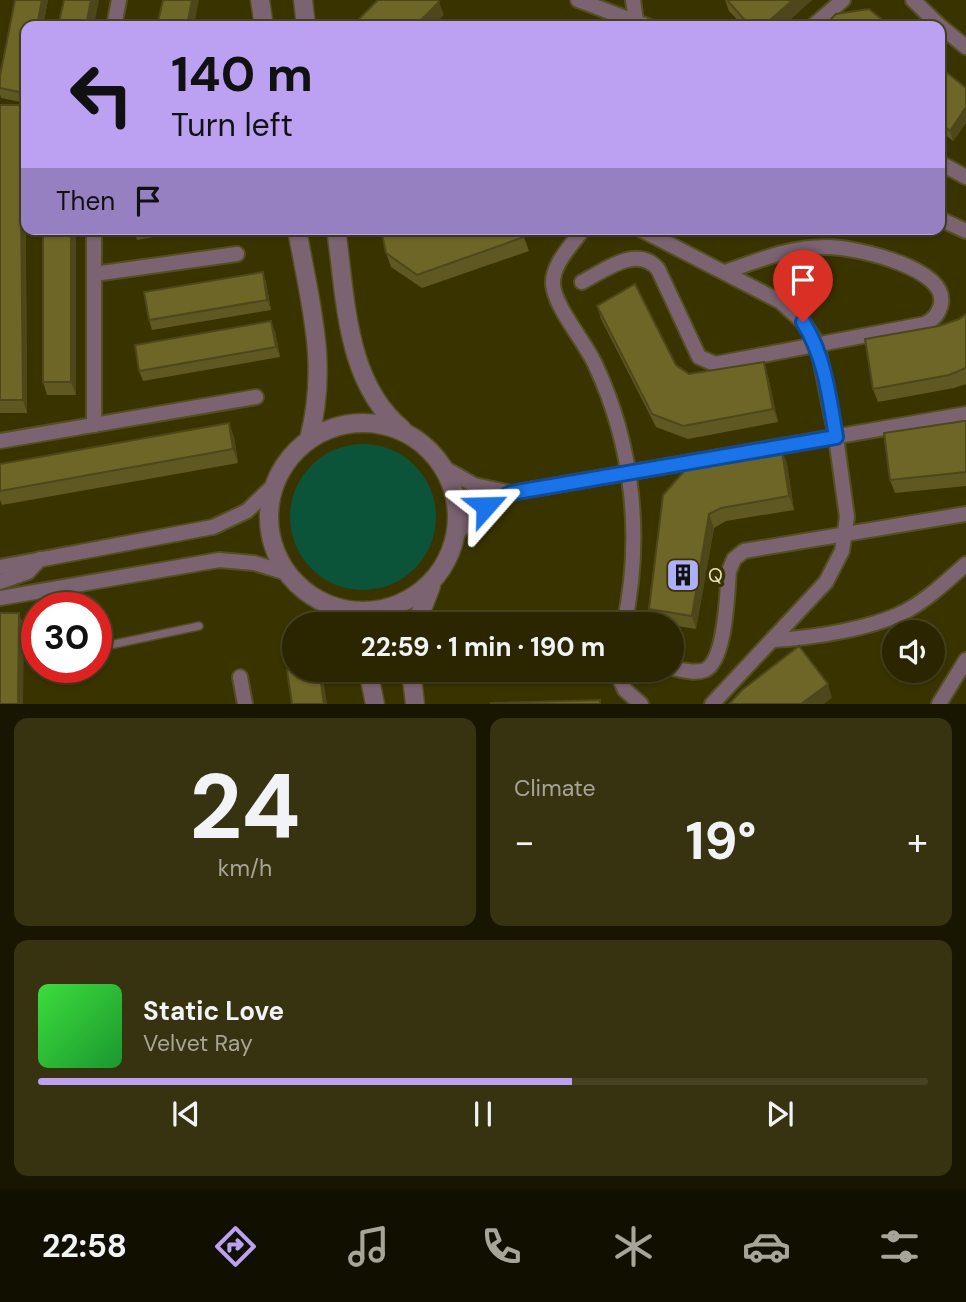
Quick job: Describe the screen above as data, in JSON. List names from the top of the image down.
{
  "places": {
    "building": ["Q"]
  },
  "page": {
    "turn": ["140 m", "Turn left"],
    "then": "Then",
    "limit": "30",
    "trip": "22:59 · 1 min · 190 m",
    "tile": [
      ["24", "km/h"],
      "Climate"
    ],
    "heat": ["−", "19°", "+"],
    "song": ["Static Love", "Velvet Ray"],
    "tabs": "22:58"
  }
}
